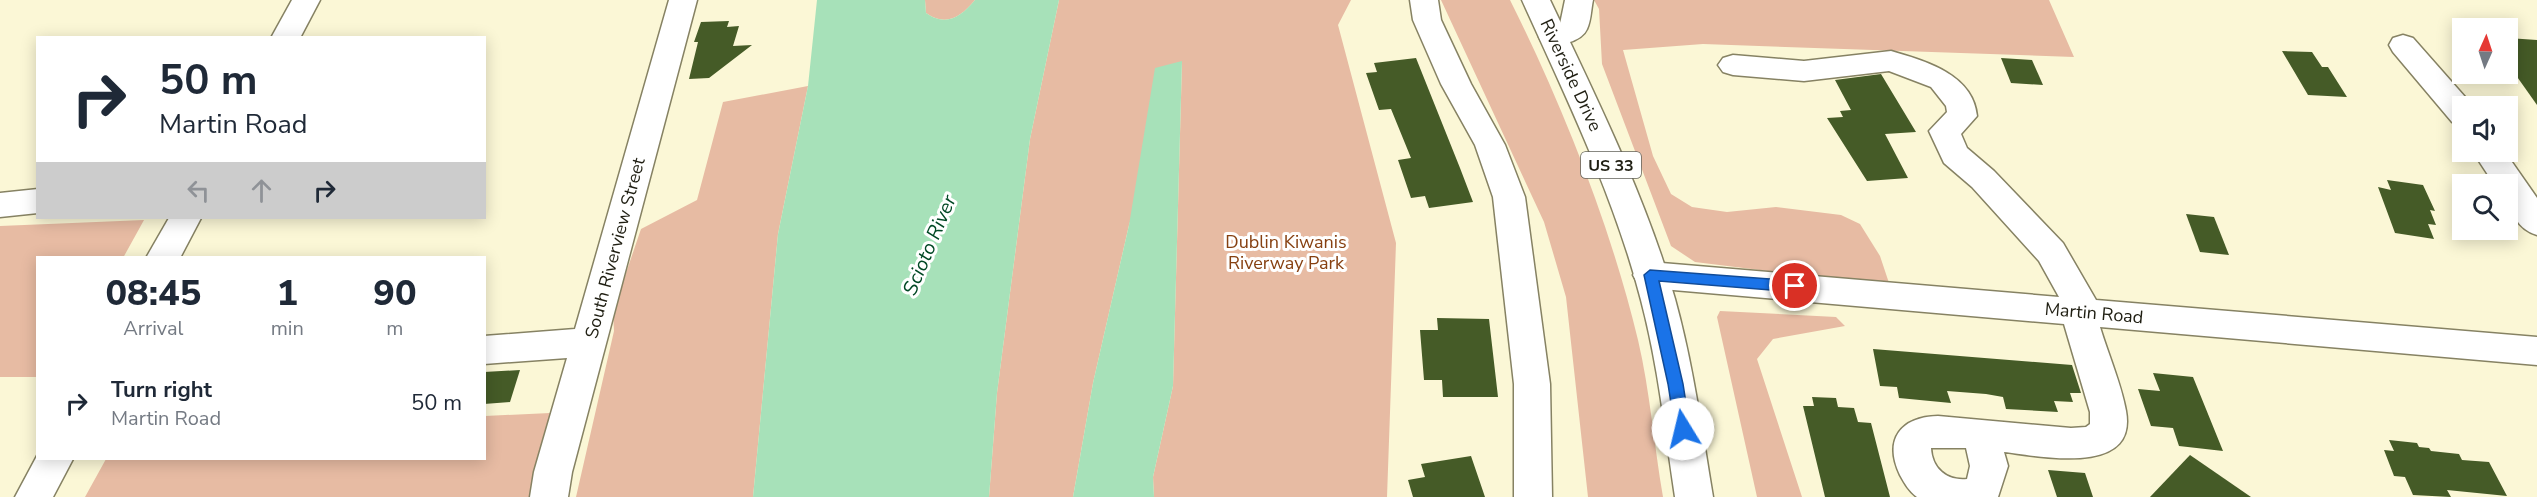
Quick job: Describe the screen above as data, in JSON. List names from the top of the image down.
{
  "streets": {
    "street": [
      "Riverside Drive",
      "US 33",
      "South Riverview Street",
      "Martin Road"
    ]
  },
  "crossings": [
    ["Riverside Drive", "Martin Road"]
  ],
  "water": ["Scioto River"],
  "parks": ["Dublin Kiwanis Riverway Park"],
  "north": "top",
  "page": {
    "turn": ["50 m", "Martin Road"],
    "eta": [
      "08:45",
      "Arrival",
      "1",
      "min",
      "90",
      "m"
    ],
    "list": [
      {
        "name": "Turn right",
        "note": "Martin Road",
        "value": "50 m"
      }
    ]
  }
}
